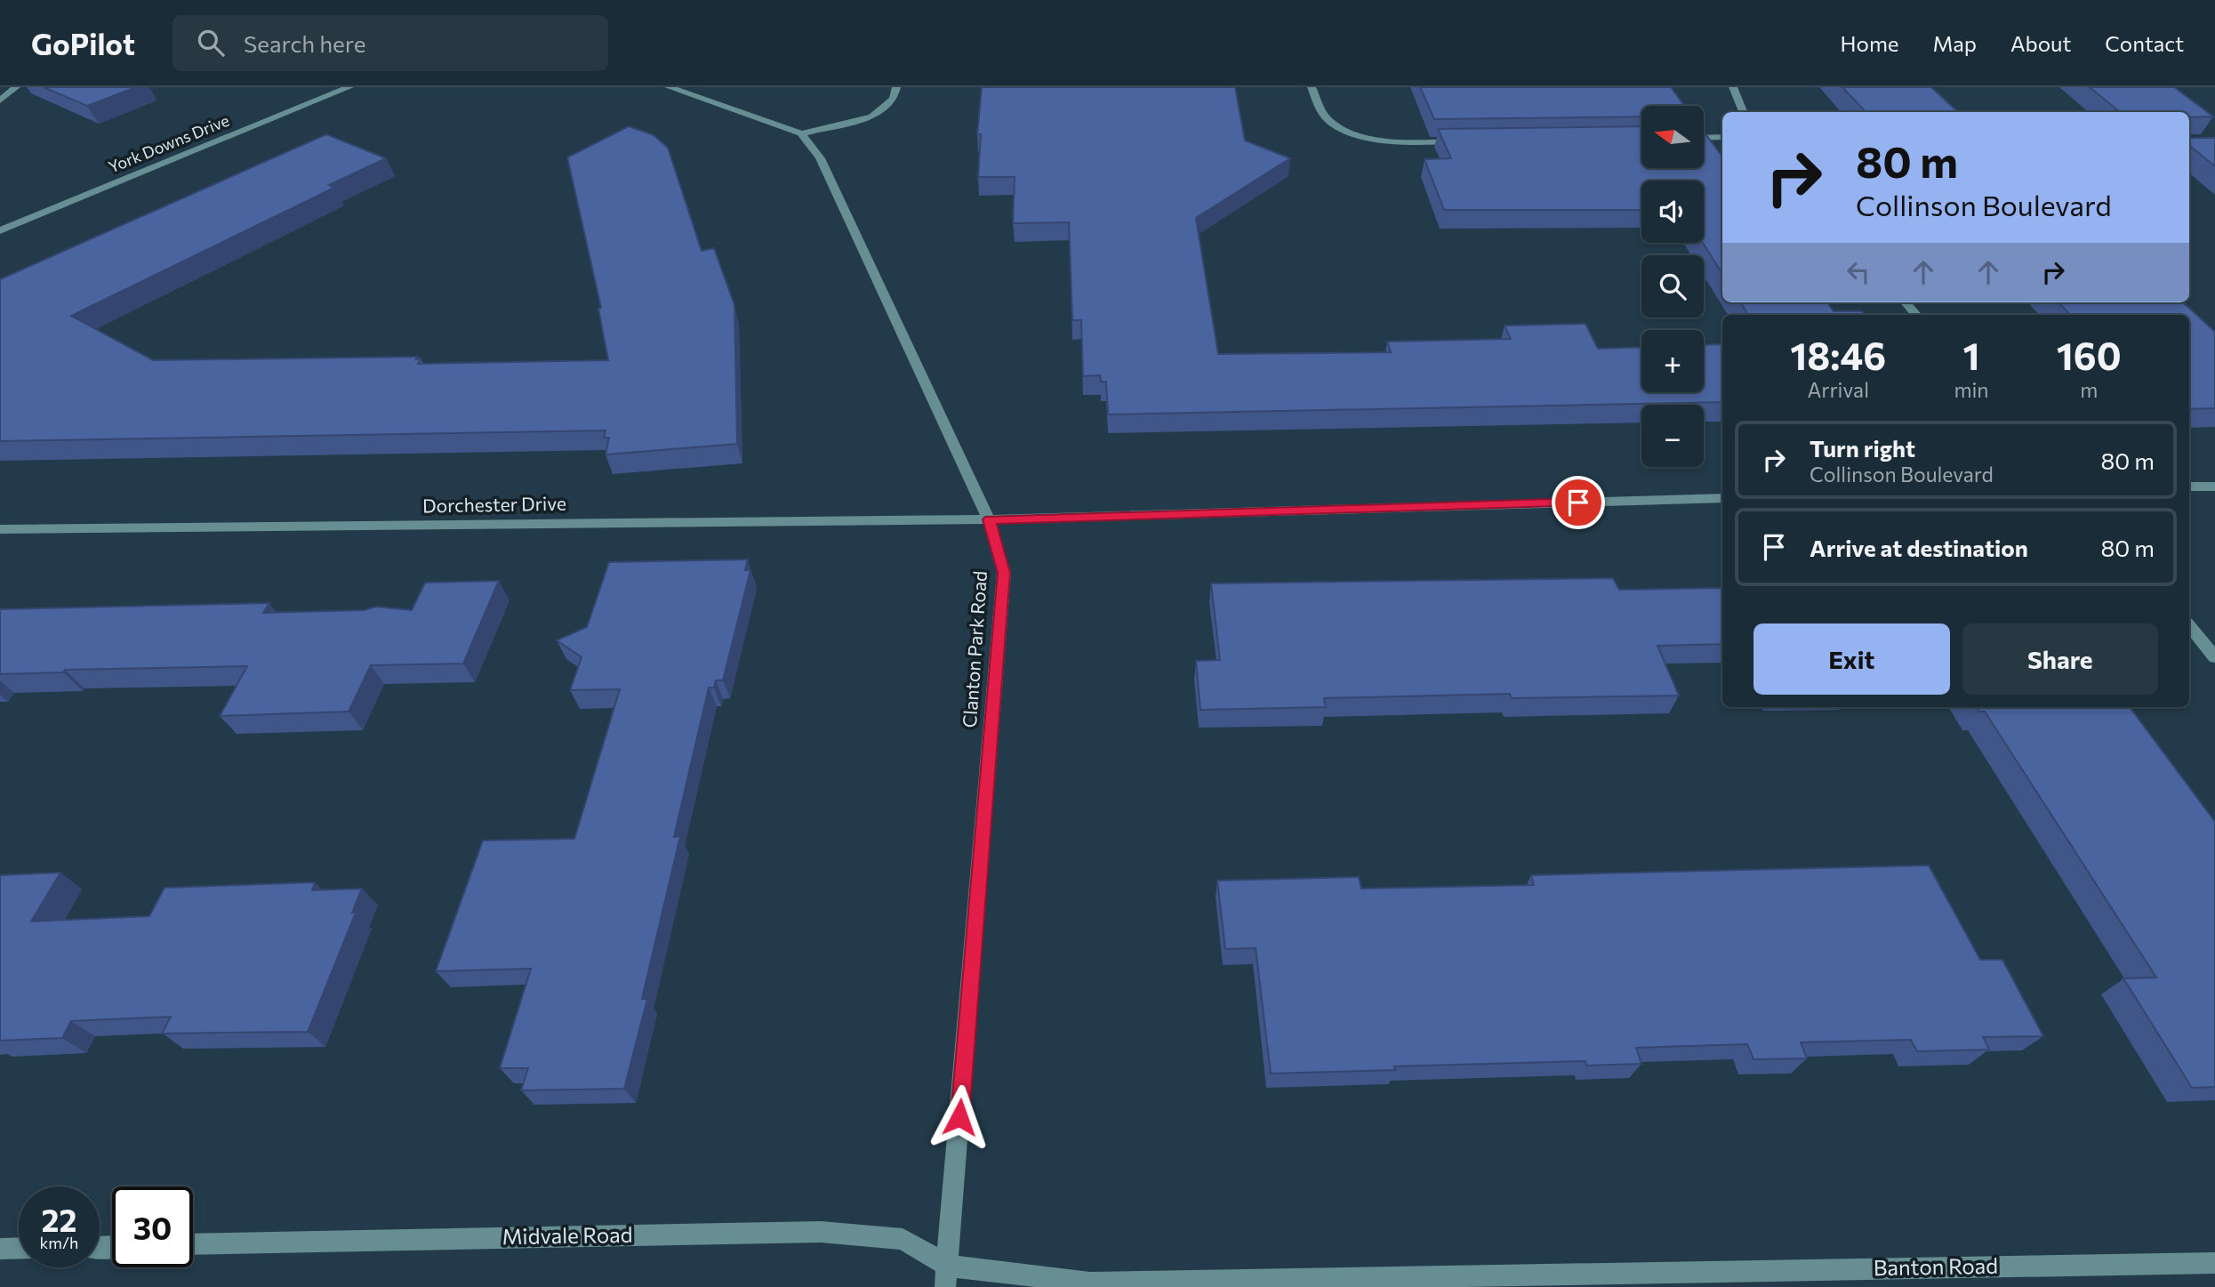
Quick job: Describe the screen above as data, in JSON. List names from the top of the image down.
{
  "streets": {
    "street": [
      "York Downs Drive",
      "Dorchester Drive",
      "Clanton Park Road",
      "Midvale Road",
      "Banton Road"
    ]
  },
  "crossings": [
    ["Dorchester Drive", "Clanton Park Road"],
    ["Clanton Park Road", "Midvale Road"],
    ["Clanton Park Road", "Banton Road"],
    ["Midvale Road", "Banton Road"]
  ],
  "north": "left",
  "page": {
    "header": "GoPilot",
    "search": "Search here",
    "nav": [
      "Home",
      "Map",
      "About",
      "Contact"
    ],
    "map_buttons": ["+", "−"],
    "turn": ["80 m", "Collinson Boulevard"],
    "eta": [
      "18:46",
      "Arrival",
      "1",
      "min",
      "160",
      "m"
    ],
    "list": [
      {
        "name": "Turn right",
        "note": "Collinson Boulevard",
        "value": "80 m"
      },
      {
        "name": "Arrive at destination",
        "value": "80 m"
      }
    ],
    "buttons": ["Exit", "Share"],
    "speed": "22 km/h",
    "limit": "30"
  }
}
